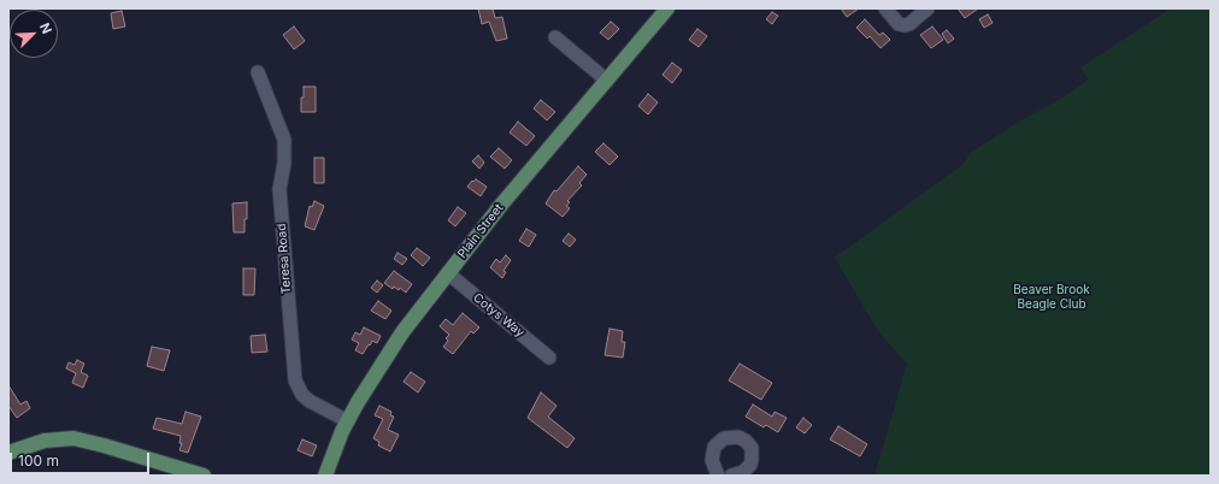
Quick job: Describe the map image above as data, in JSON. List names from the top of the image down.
{
  "streets": {
    "main road": ["Plain Street"],
    "street": ["Teresa Road", "Cotys Way"]
  },
  "crossings": [
    ["Plain Street", "Teresa Road"],
    ["Plain Street", "Cotys Way"]
  ],
  "parks": ["Beaver Brook Beagle Club"],
  "scale_bar": "100 m",
  "north": "top right"
}
